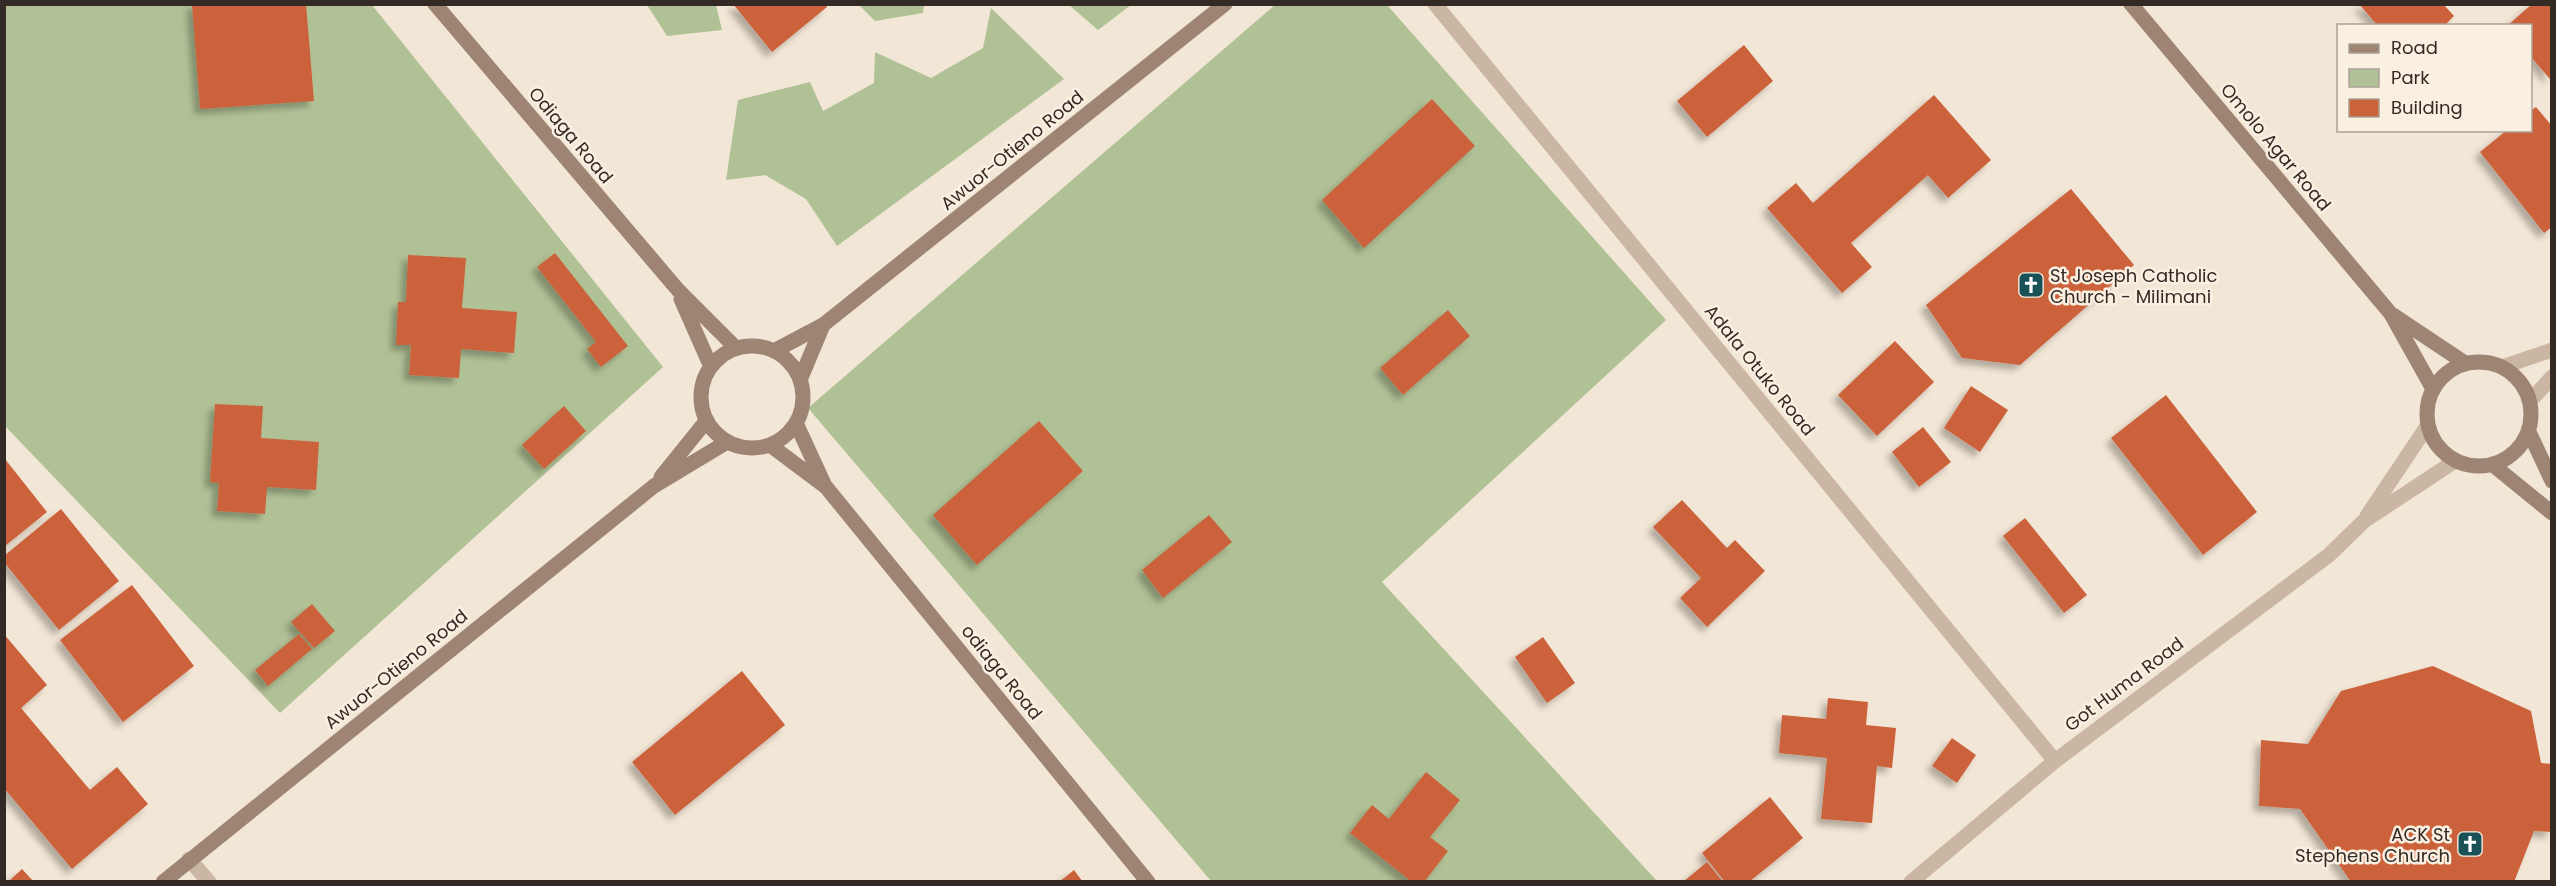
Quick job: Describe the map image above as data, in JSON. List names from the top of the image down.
{
  "streets": {
    "main road": [
      "Odiaga Road",
      "Omolo Agar Road",
      "Awuor-Otieno Road",
      "odiaga Road"
    ],
    "street": ["Adala Otuko Road", "Got Huma Road"]
  },
  "crossings": [
    ["Odiaga Road", "Awuor-Otieno Road"],
    ["Omolo Agar Road", "Got Huma Road"],
    ["Adala Otuko Road", "Got Huma Road"]
  ],
  "places": {
    "church": ["St Joseph Catholic Church - Milimani", "ACK St Stephens Church"]
  },
  "legend": ["Road", "Park", "Building"]
}
